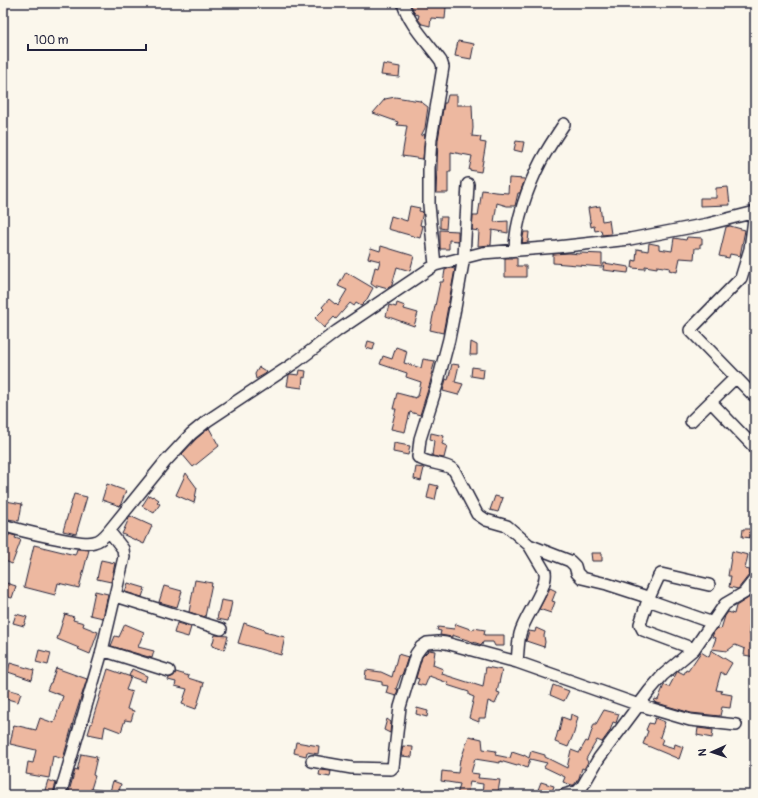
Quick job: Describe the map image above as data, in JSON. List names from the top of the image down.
{
  "scale_bar": "100 m",
  "north": "left"
}
